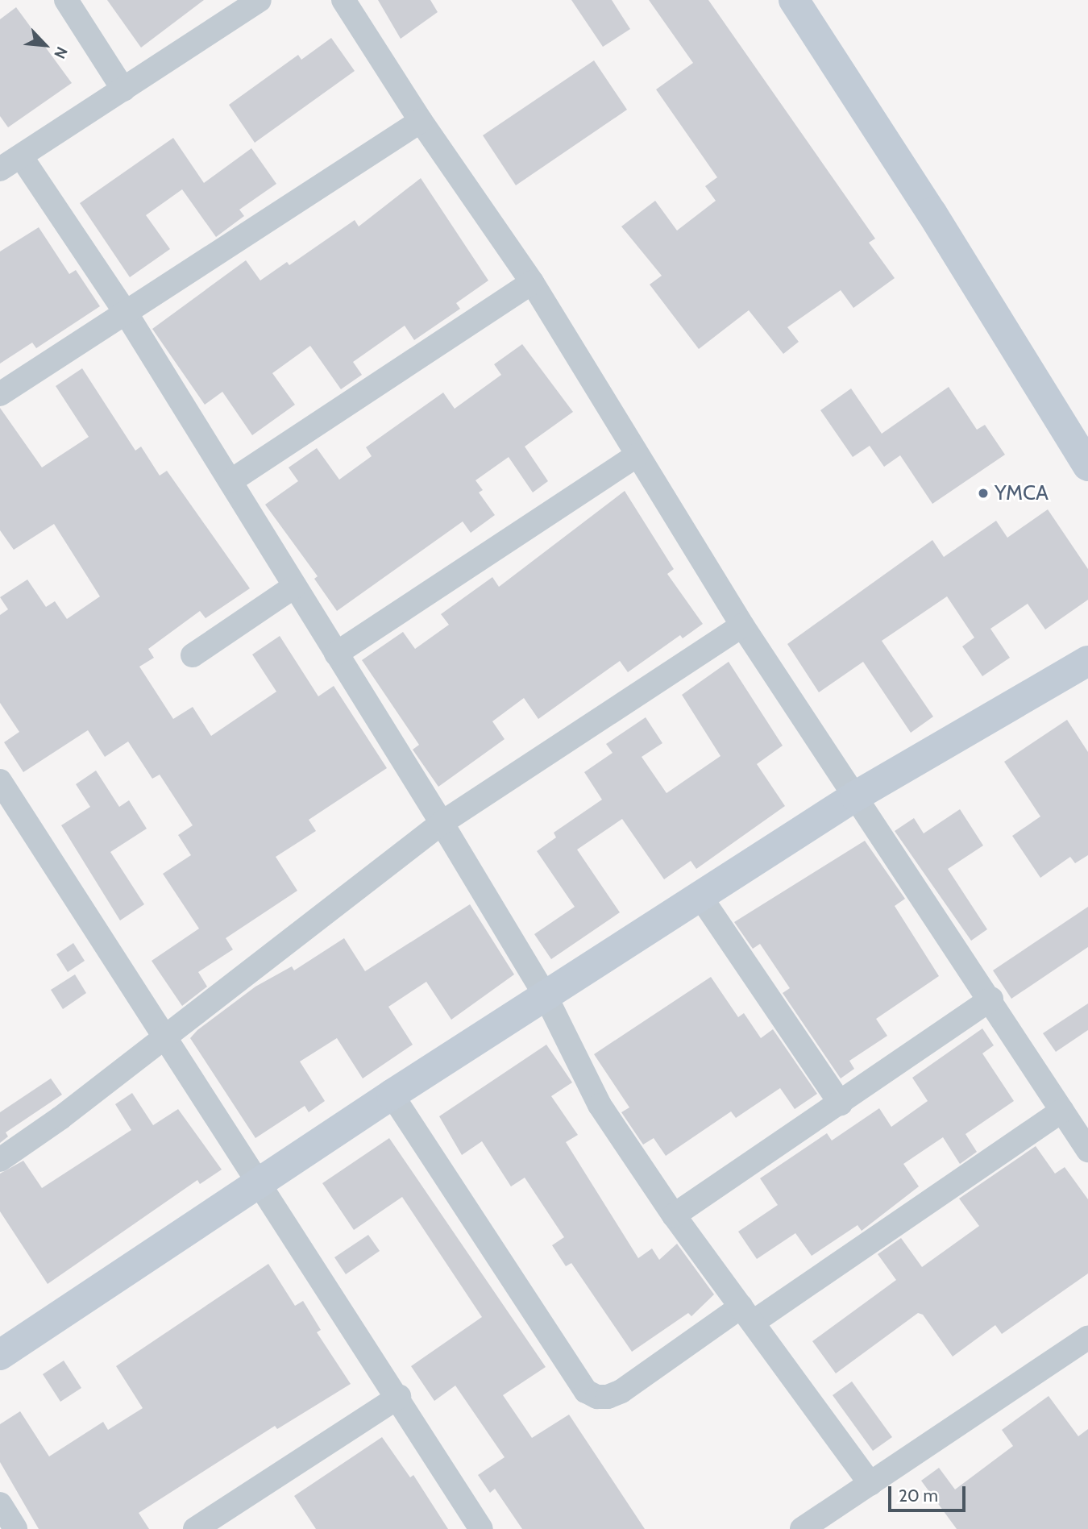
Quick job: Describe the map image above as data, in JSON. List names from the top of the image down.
{
  "places": ["YMCA"],
  "scale_bar": "20 m",
  "north": "bottom right"
}
